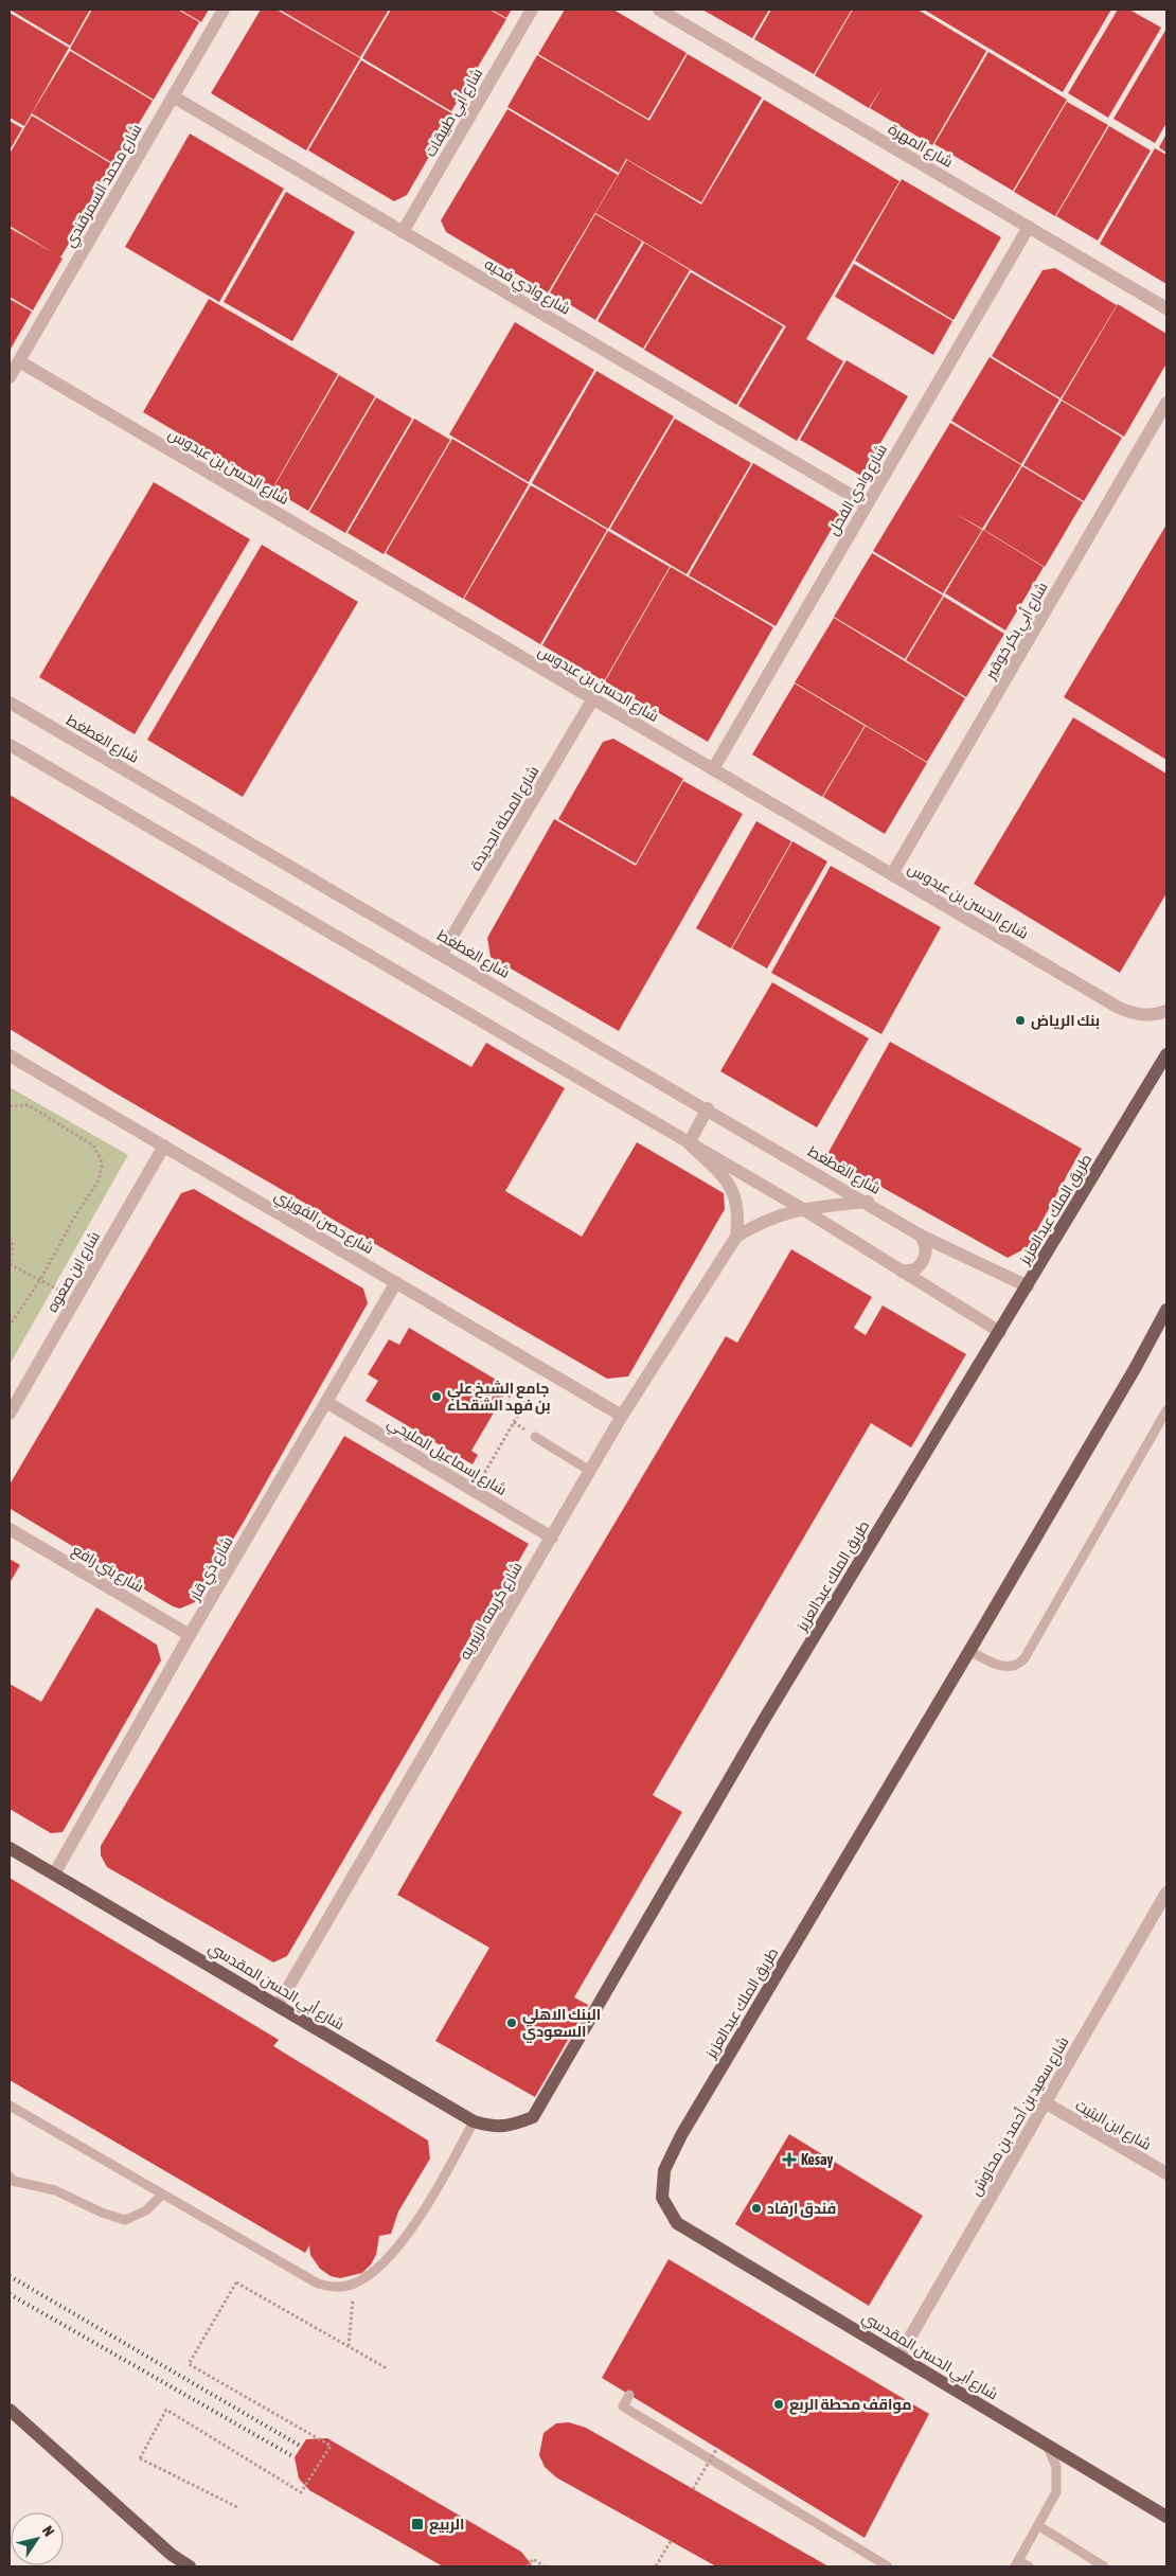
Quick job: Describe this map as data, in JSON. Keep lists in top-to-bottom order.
{
  "streets": {
    "main road": ["طريق الملك عبدالعزيز", "شارع أبي الحسن المقدسي"],
    "street": [
      "شارع أبي طبيقات",
      "شارع المهرة",
      "شارع محمد السمرقندي",
      "شارع وادي فحيه",
      "شارع الحسن بن عبدوس",
      "شارع وادي الفحل",
      "شارع أبي بكر خوقير",
      "شارع الغطغط",
      "شارع المحلة الجديدة",
      "شارع حصن الفويزي",
      "شارع ابن صعوه",
      "شارع إسماعيل المليحي",
      "شارع بني رافع",
      "شارع ذي قار",
      "شارع كريمه الزبيريه",
      "شارع سعيد بن أحمد بن محاوش",
      "شارع ابن البتيت"
    ]
  },
  "crossings": [
    ["شارع أبي طبيقات", "شارع وادي فحيه"],
    ["شارع المهرة", "شارع وادي الفحل"],
    ["شارع محمد السمرقندي", "شارع وادي فحيه"],
    ["شارع محمد السمرقندي", "شارع الحسن بن عبدوس"],
    ["شارع وادي فحيه", "شارع وادي الفحل"],
    ["شارع الحسن بن عبدوس", "شارع وادي الفحل"],
    ["شارع الحسن بن عبدوس", "شارع أبي بكر خوقير"],
    ["شارع الحسن بن عبدوس", "شارع المحلة الجديدة"],
    ["شارع الغطغط", "شارع المحلة الجديدة"],
    ["شارع الغطغط", "طريق الملك عبدالعزيز"],
    ["شارع الغطغط", "شارع كريمه الزبيريه"],
    ["طريق الملك عبدالعزيز", "شارع أبي الحسن المقدسي"],
    ["شارع حصن الفويزي", "شارع ابن صعوه"],
    ["شارع حصن الفويزي", "شارع ذي قار"],
    ["شارع حصن الفويزي", "شارع كريمه الزبيريه"],
    ["شارع إسماعيل المليحي", "شارع ذي قار"],
    ["شارع إسماعيل المليحي", "شارع كريمه الزبيريه"],
    ["شارع بني رافع", "شارع ذي قار"],
    ["شارع ذي قار", "شارع أبي الحسن المقدسي"],
    ["شارع كريمه الزبيريه", "شارع أبي الحسن المقدسي"],
    ["شارع أبي الحسن المقدسي", "شارع سعيد بن أحمد بن محاوش"],
    ["شارع سعيد بن أحمد بن محاوش", "شارع ابن البتيت"]
  ],
  "places": {
    "other": [
      "بنك الرياض",
      "جامع الشيخ علي بن فهد الشقحاء",
      "البنك الاهلي السعودي",
      "فندق ارفاد",
      "مواقف محطة الربع"
    ],
    "health": ["Kesay"],
    "transit": ["الربيع"]
  },
  "north": "top right"
}
